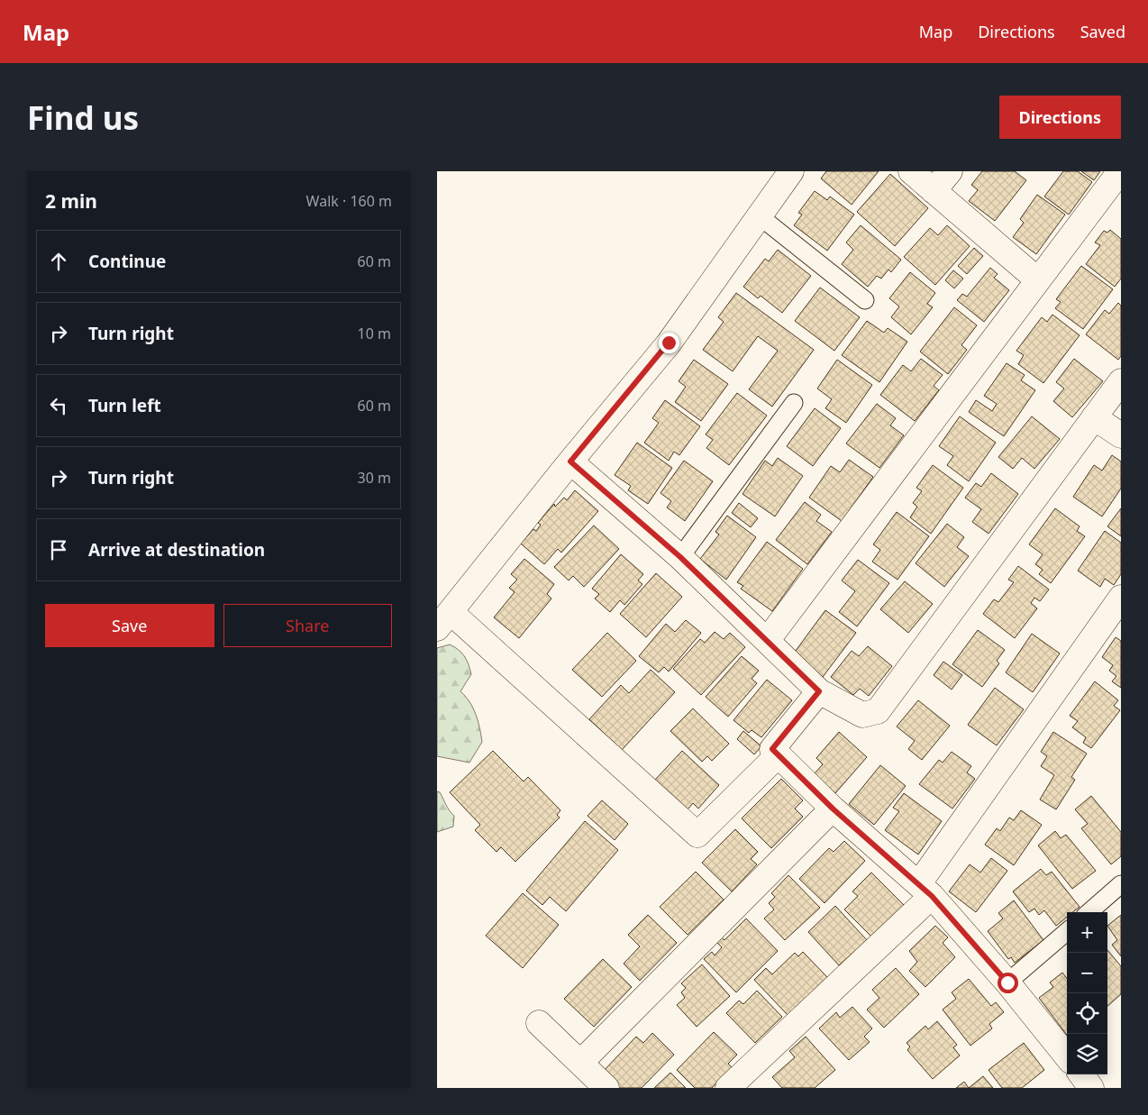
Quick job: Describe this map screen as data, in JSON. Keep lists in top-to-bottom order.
{
  "page": {
    "header": "Map",
    "nav": ["Map", "Directions", "Saved"],
    "buttons": [
      "Directions",
      ["Save", "Share"]
    ],
    "title": "Find us",
    "heading": ["2 min", "Walk · 160 m"],
    "list": [
      ["Continue", "60 m"],
      ["Turn right", "10 m"],
      ["Turn left", "60 m"],
      ["Turn right", "30 m"],
      "Arrive at destination"
    ],
    "map_buttons": ["+", "−"]
  }
}
